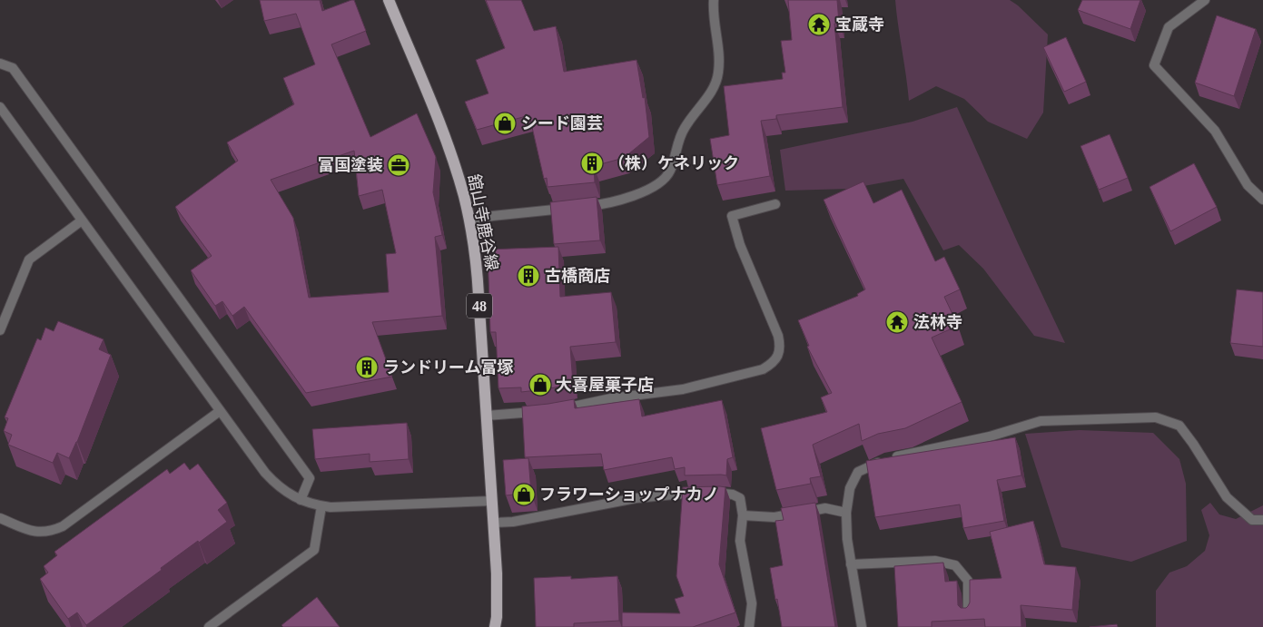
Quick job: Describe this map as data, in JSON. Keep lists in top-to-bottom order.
{
  "streets": {
    "main road": ["舘山寺鹿谷線", "48"]
  },
  "places": {
    "temple": ["宝蔵寺", "法林寺"],
    "shop": ["シード園芸", "大喜屋菓子店", "フラワーショップナカノ"],
    "building": ["（株）ケネリック", "古橋商店", "ランドリーム富塚"],
    "office": ["富国塗装"]
  }
}
